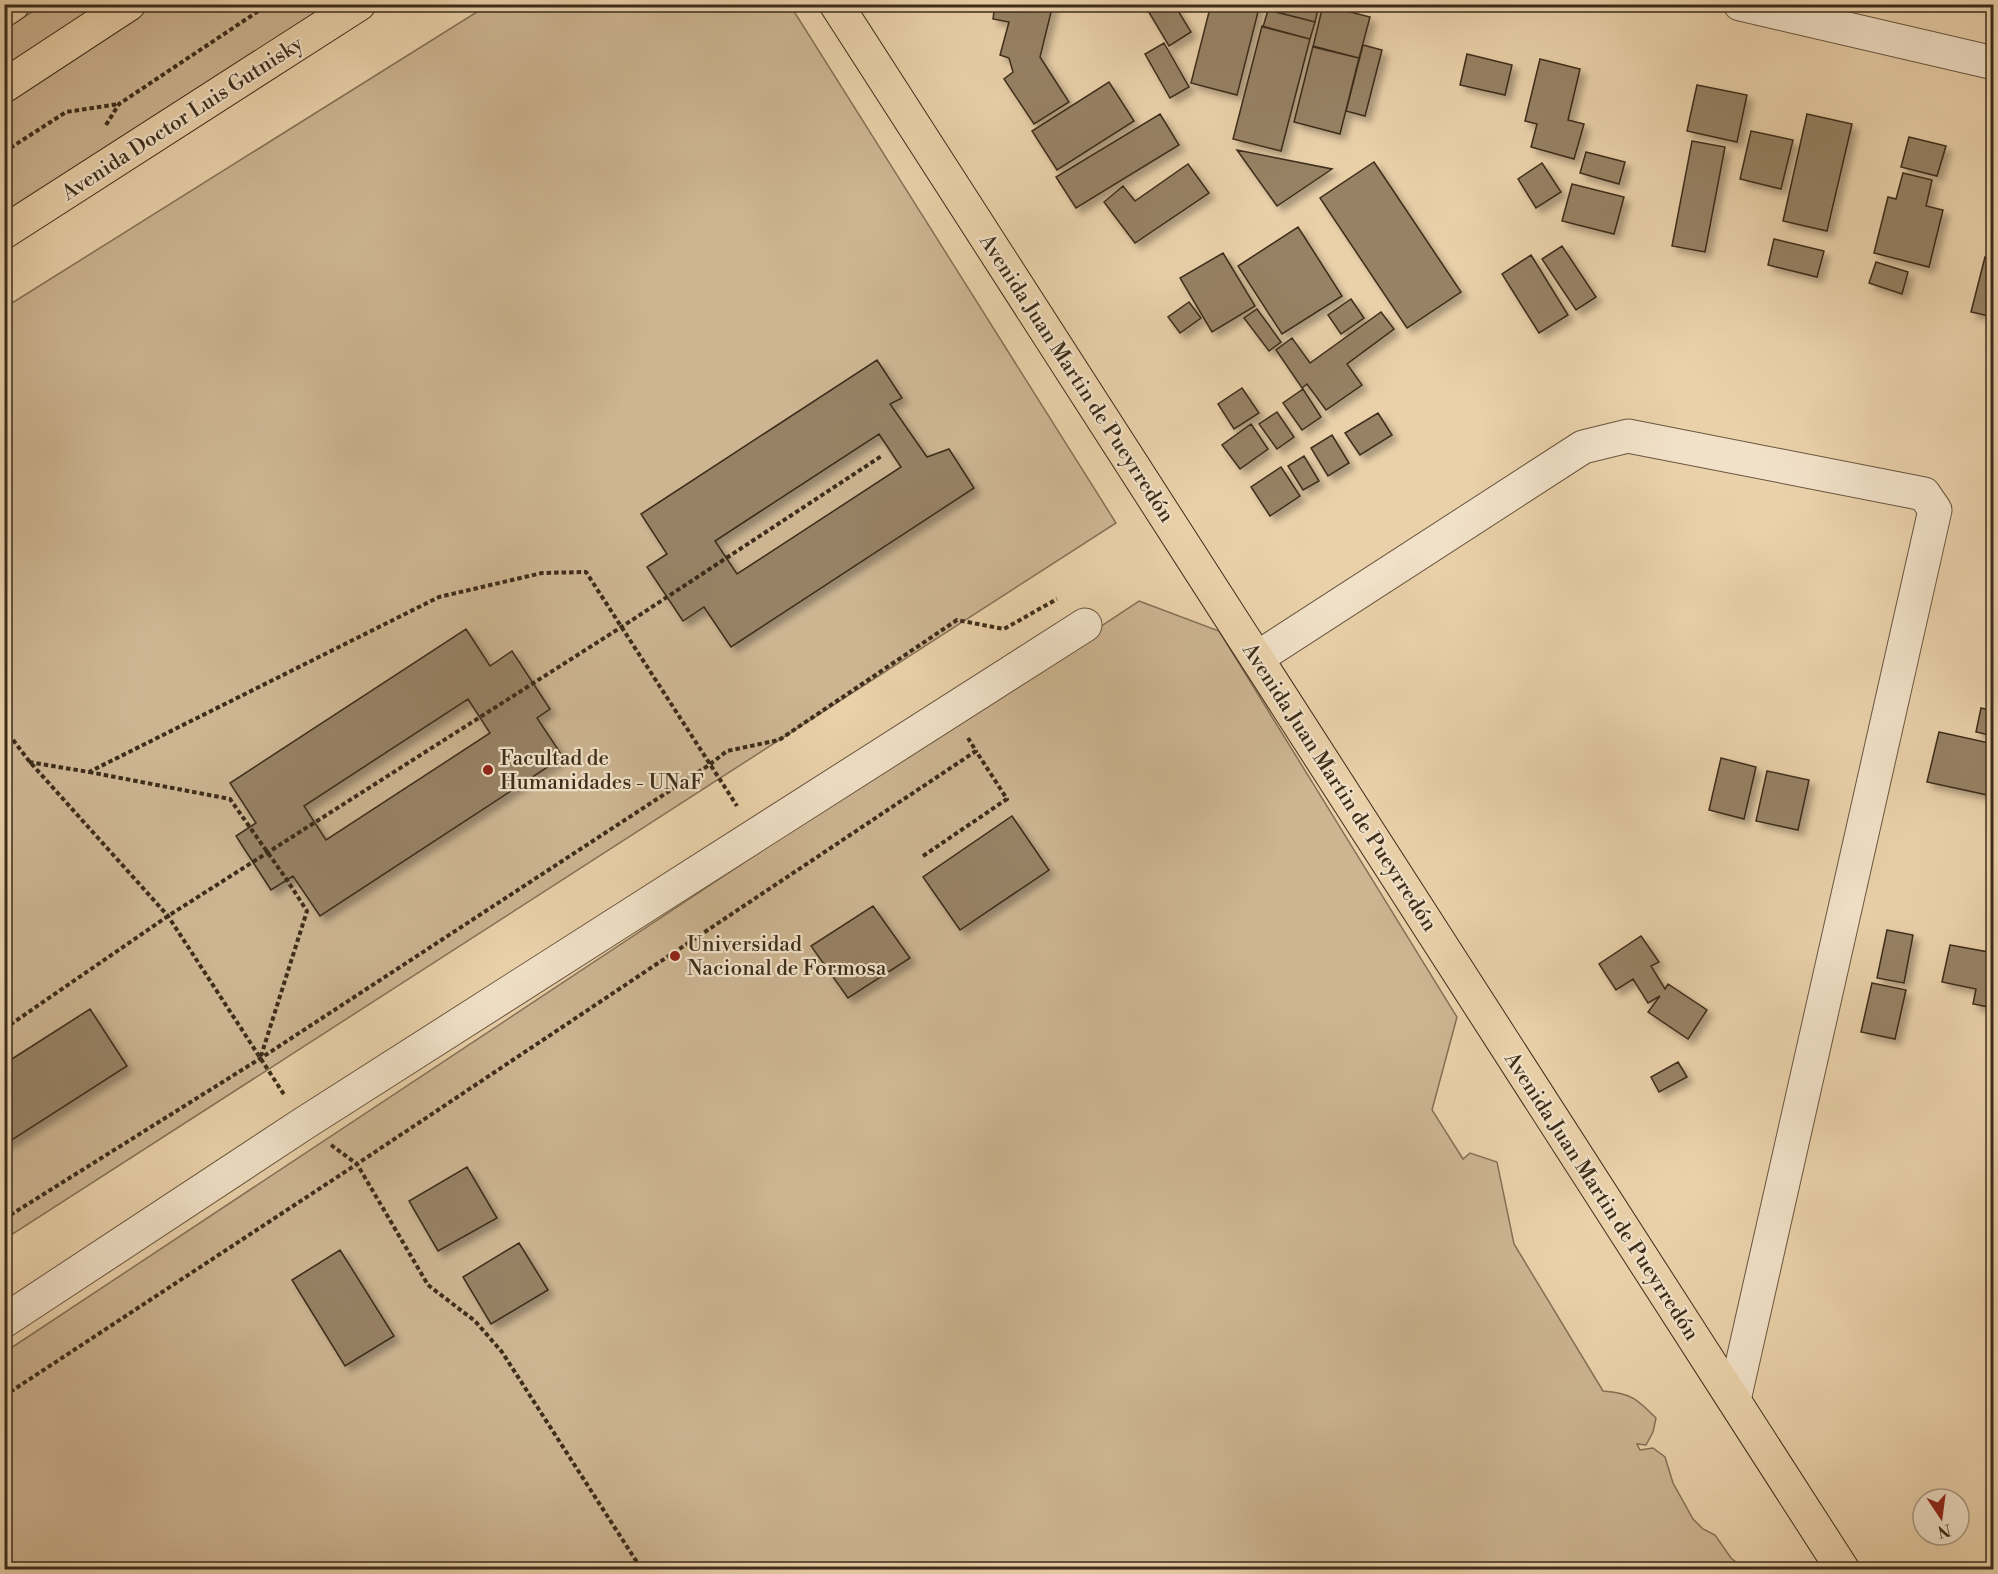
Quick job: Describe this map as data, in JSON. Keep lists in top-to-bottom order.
{
  "streets": {
    "main road": ["Avenida Doctor Luis Gutnisky", "Avenida Juan Martin de Pueyrredón"]
  },
  "places": ["Facultad de Humanidades - UNaF", "Universidad Nacional de Formosa"],
  "north": "bottom"
}
